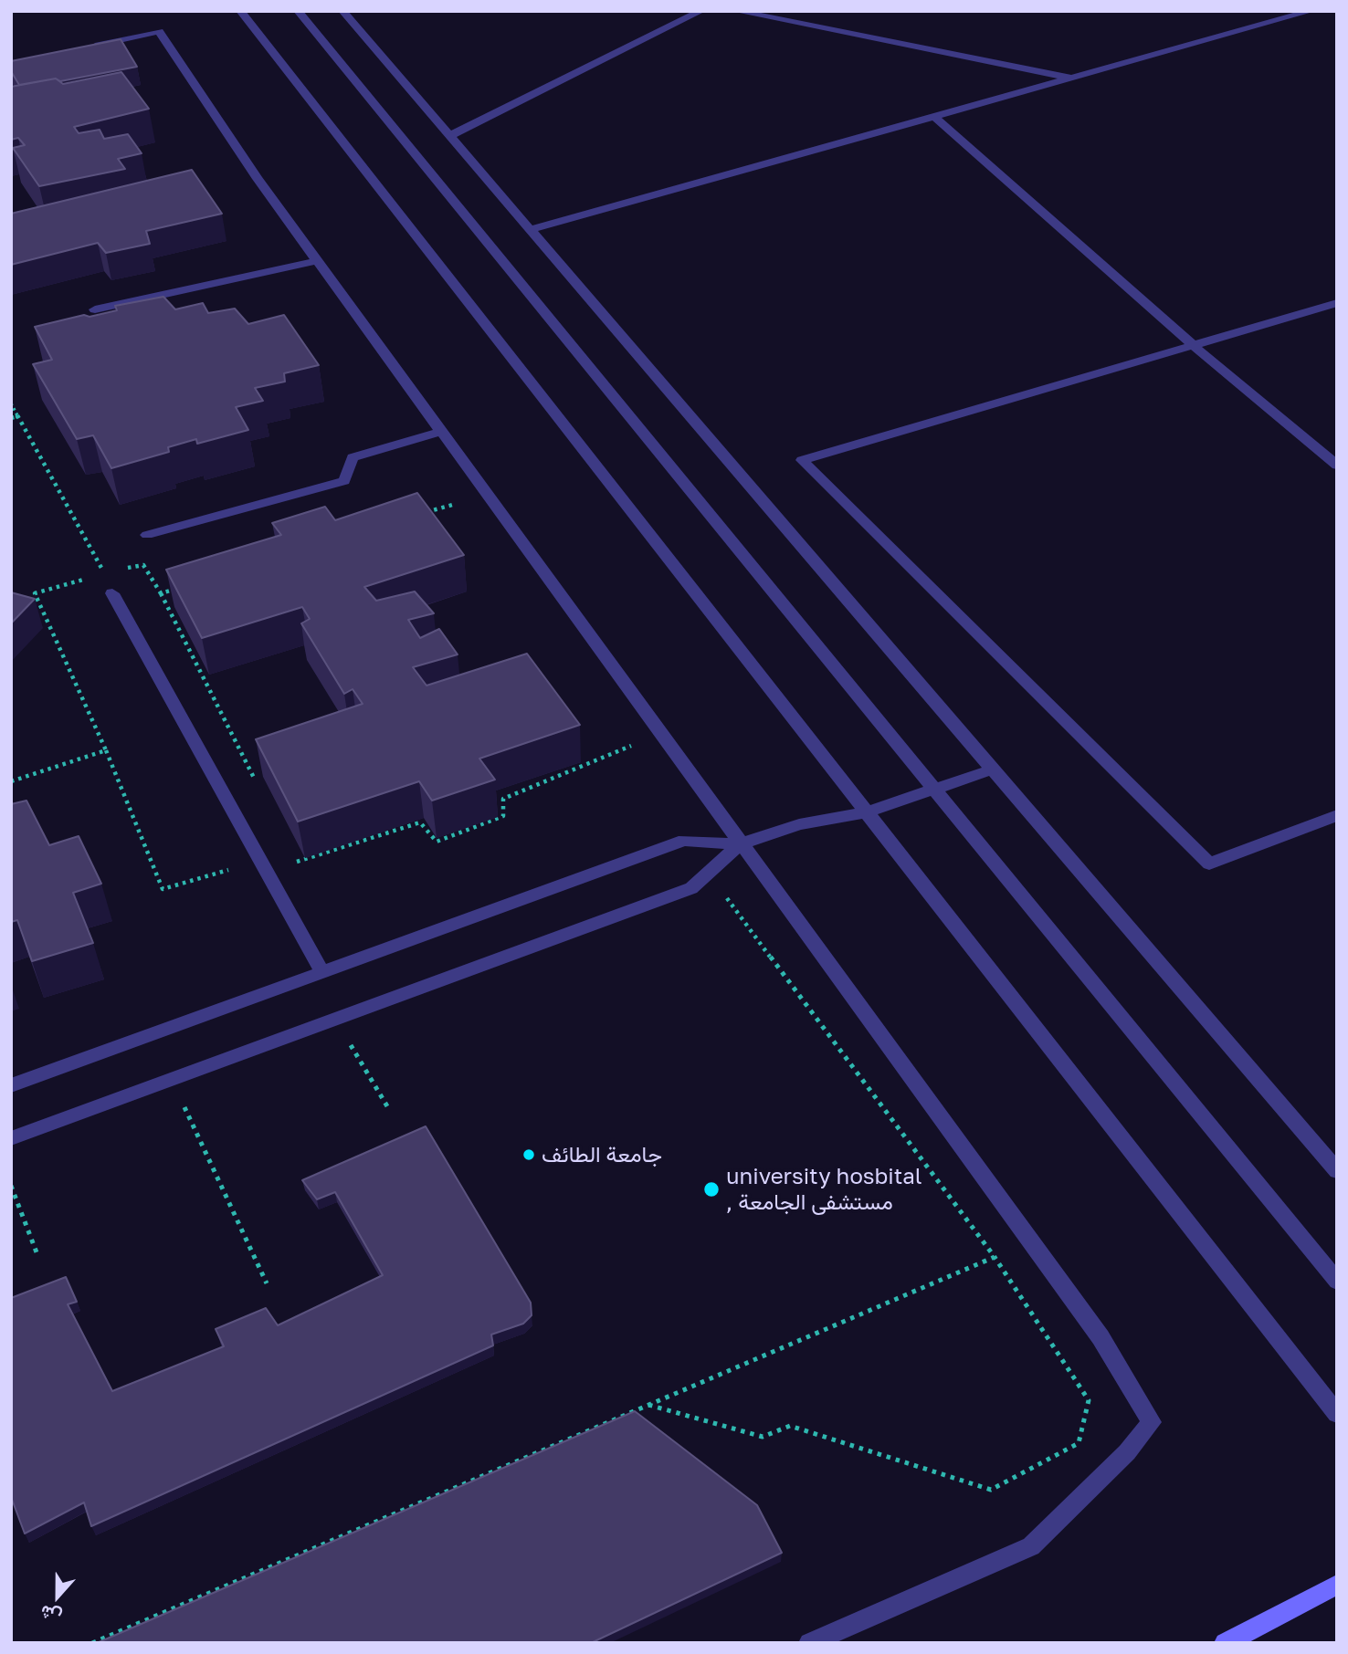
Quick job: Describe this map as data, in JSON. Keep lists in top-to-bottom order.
{
  "places": ["جامعة الطائف", "university hosbital , مستشفى الجامعة"],
  "north": "bottom"
}
